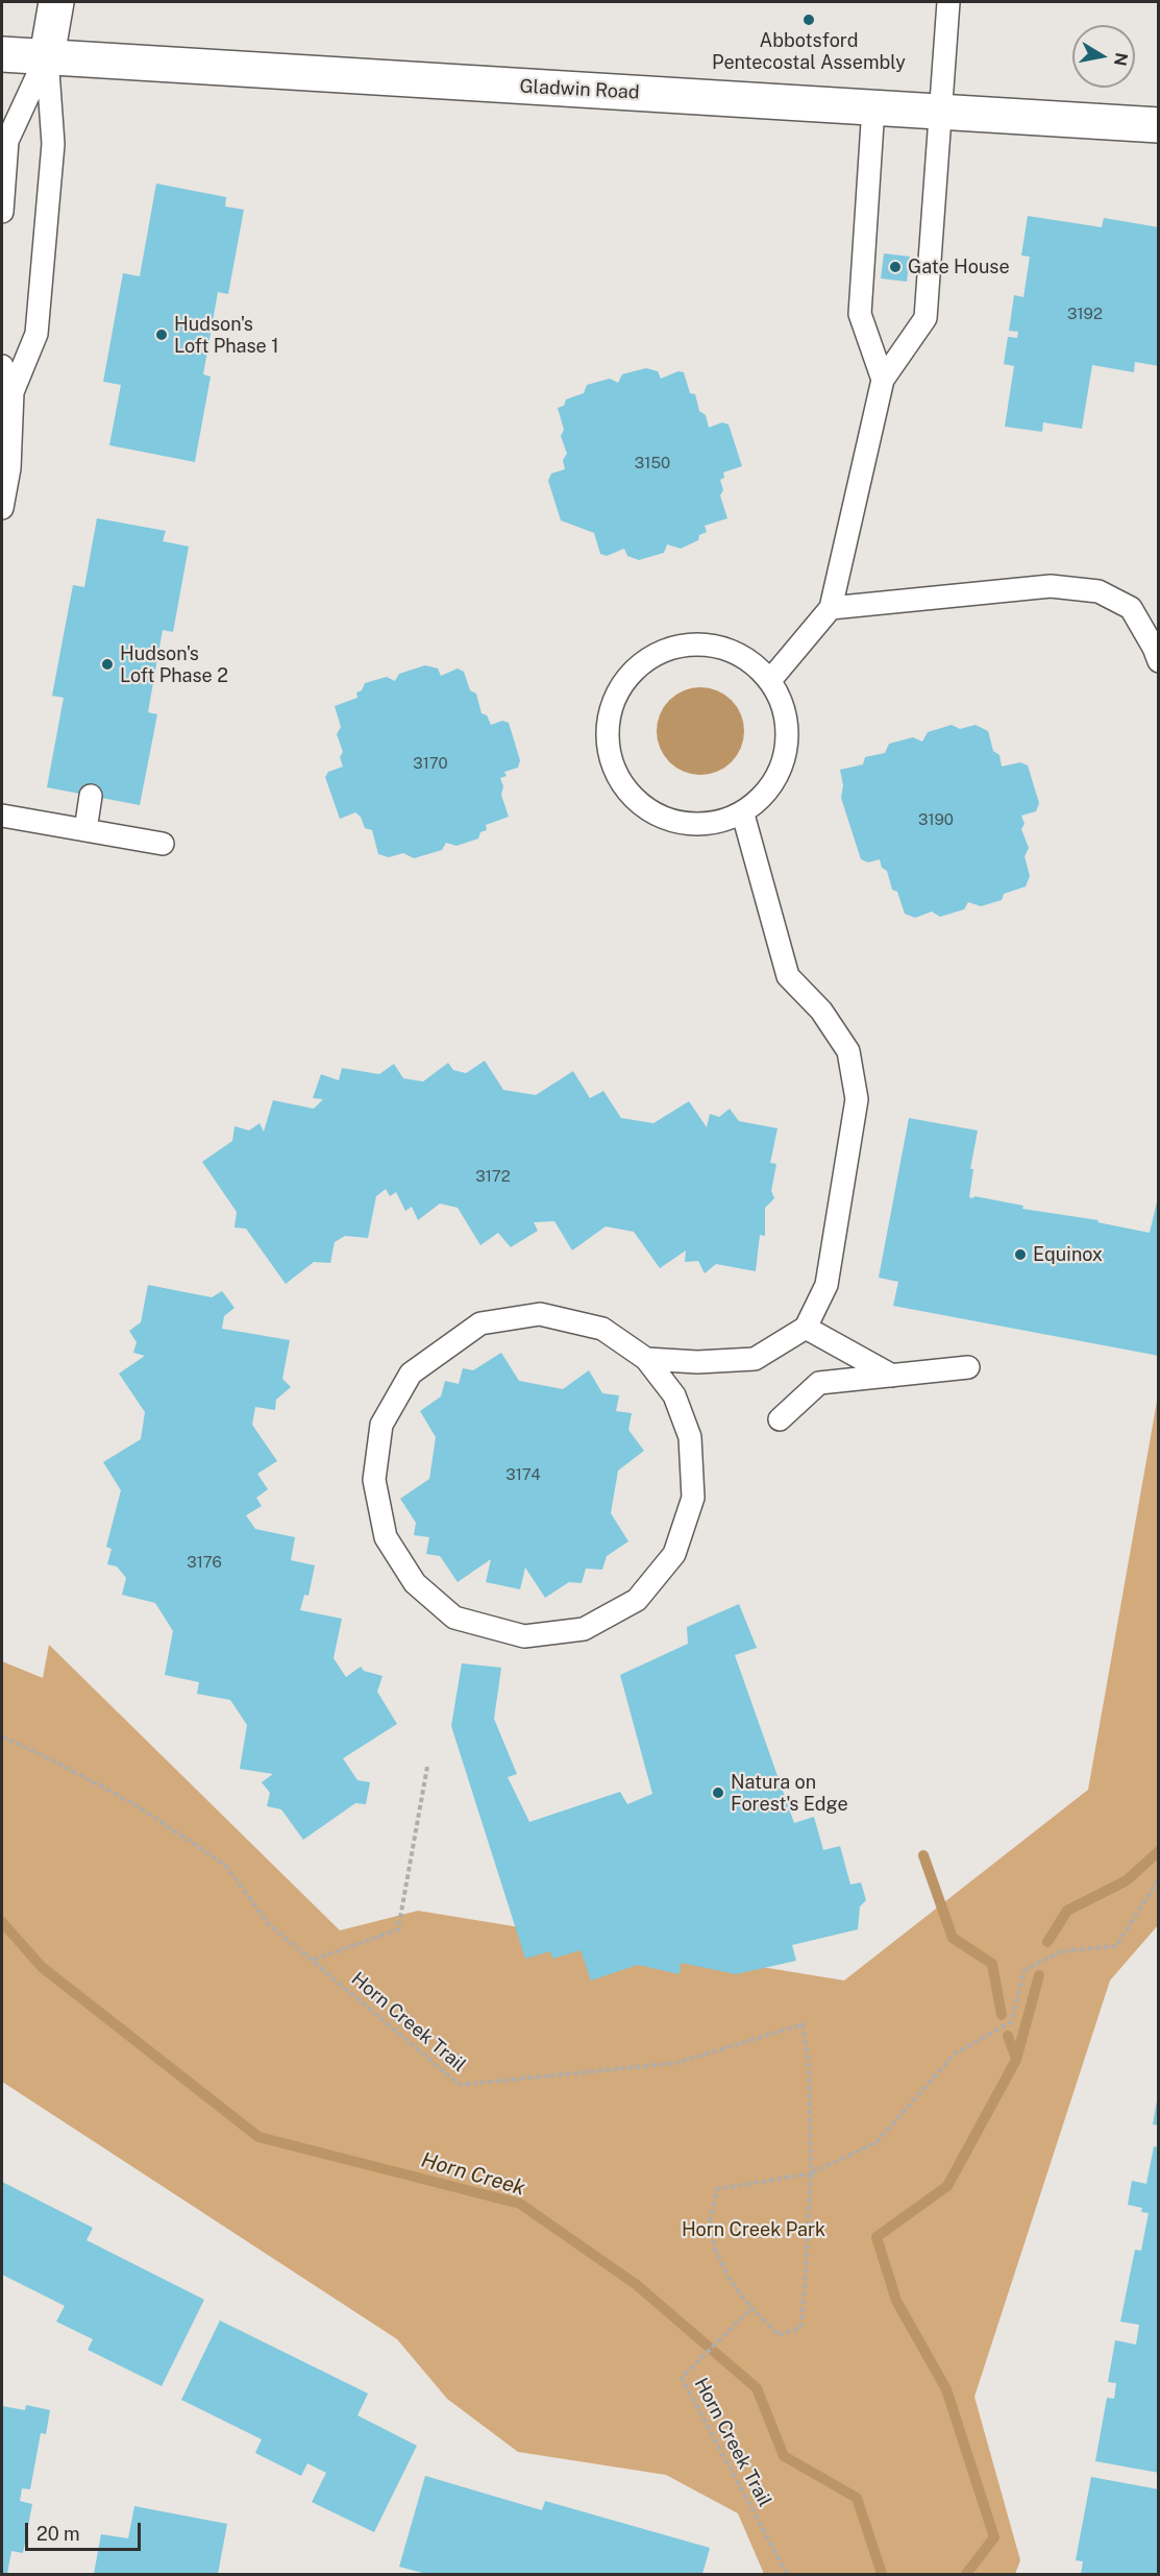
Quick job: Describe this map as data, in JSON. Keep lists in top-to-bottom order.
{
  "streets": {
    "main road": ["Gladwin Road"],
    "path": ["Horn Creek Trail"]
  },
  "water": ["Horn Creek"],
  "parks": ["Horn Creek Park"],
  "places": [
    "Abbotsford Pentecostal Assembly",
    "Gate House",
    "Hudson's Loft Phase 1",
    "Hudson's Loft Phase 2",
    "Equinox",
    "Natura on Forest's Edge"
  ],
  "house_numbers": [
    "3192",
    "3150",
    "3170",
    "3190",
    "3172",
    "3174",
    "3176"
  ],
  "scale_bar": "20 m",
  "north": "right"
}
